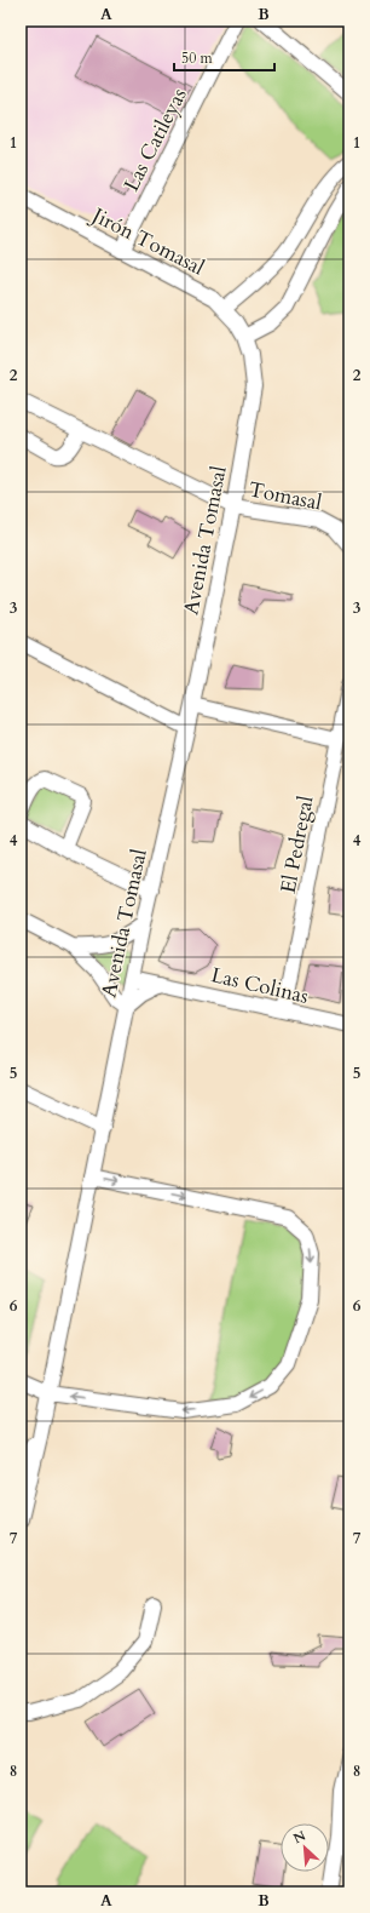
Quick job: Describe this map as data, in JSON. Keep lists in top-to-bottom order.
{
  "streets": {
    "street": [
      "Las Catileyas",
      "Jirón Tomasal",
      "Tomasal",
      "Avenida Tomasal",
      "El Pedregal",
      "Las Colinas"
    ]
  },
  "crossings": [
    ["Las Catileyas", "Jirón Tomasal"],
    ["Jirón Tomasal", "Avenida Tomasal"],
    ["Tomasal", "Avenida Tomasal"],
    ["Avenida Tomasal", "Las Colinas"],
    ["El Pedregal", "Las Colinas"]
  ],
  "scale_bar": "50 m",
  "north": "top left",
  "grid": {
    "columns": ["A", "B"],
    "rows": [
      "1",
      "2",
      "3",
      "4",
      "5",
      "6",
      "7",
      "8"
    ]
  }
}
